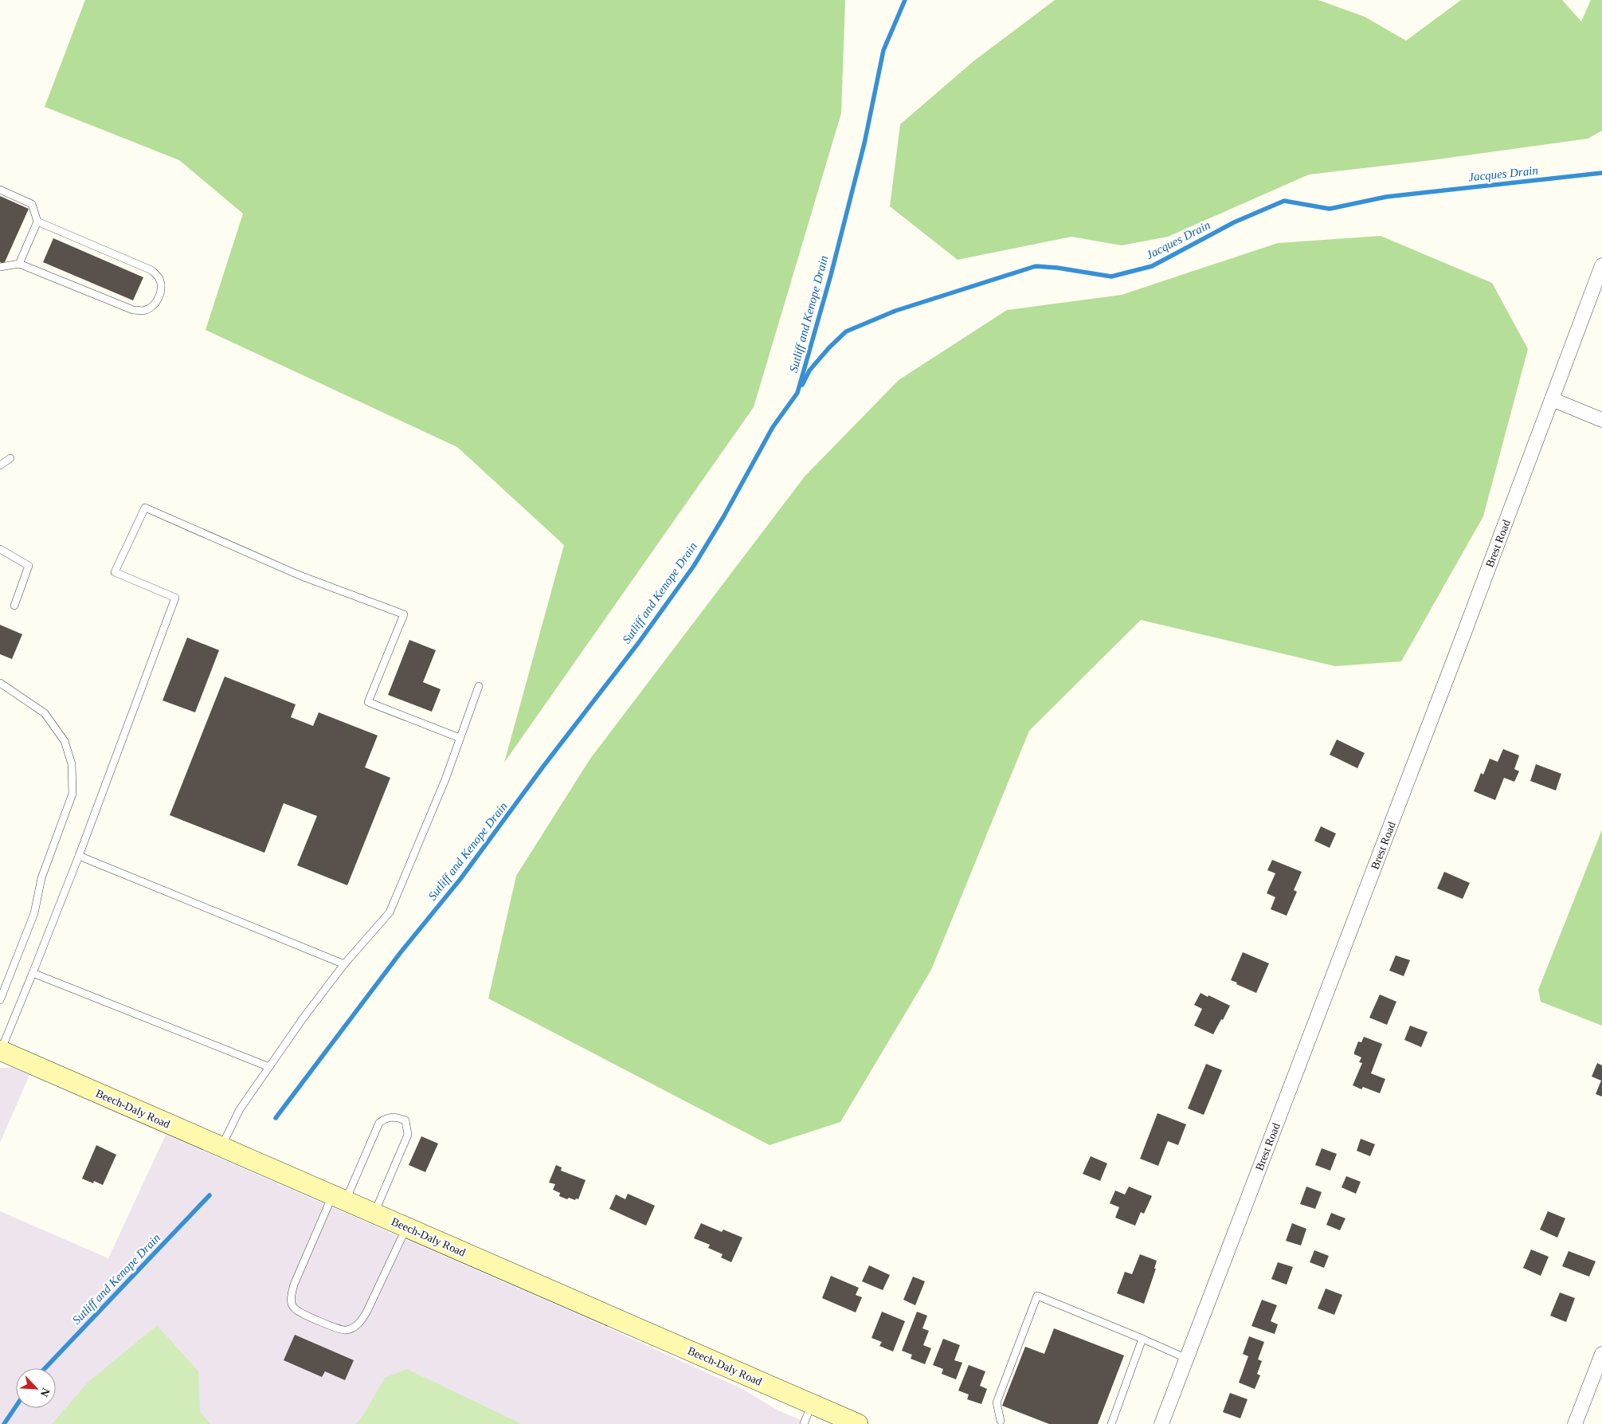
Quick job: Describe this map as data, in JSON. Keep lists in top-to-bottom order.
{
  "streets": {
    "street": ["Brest Road", "Beech-Daly Road"]
  },
  "water": ["Jacques Drain", "Sutliff and Kenope Drain"],
  "north": "bottom right"
}
